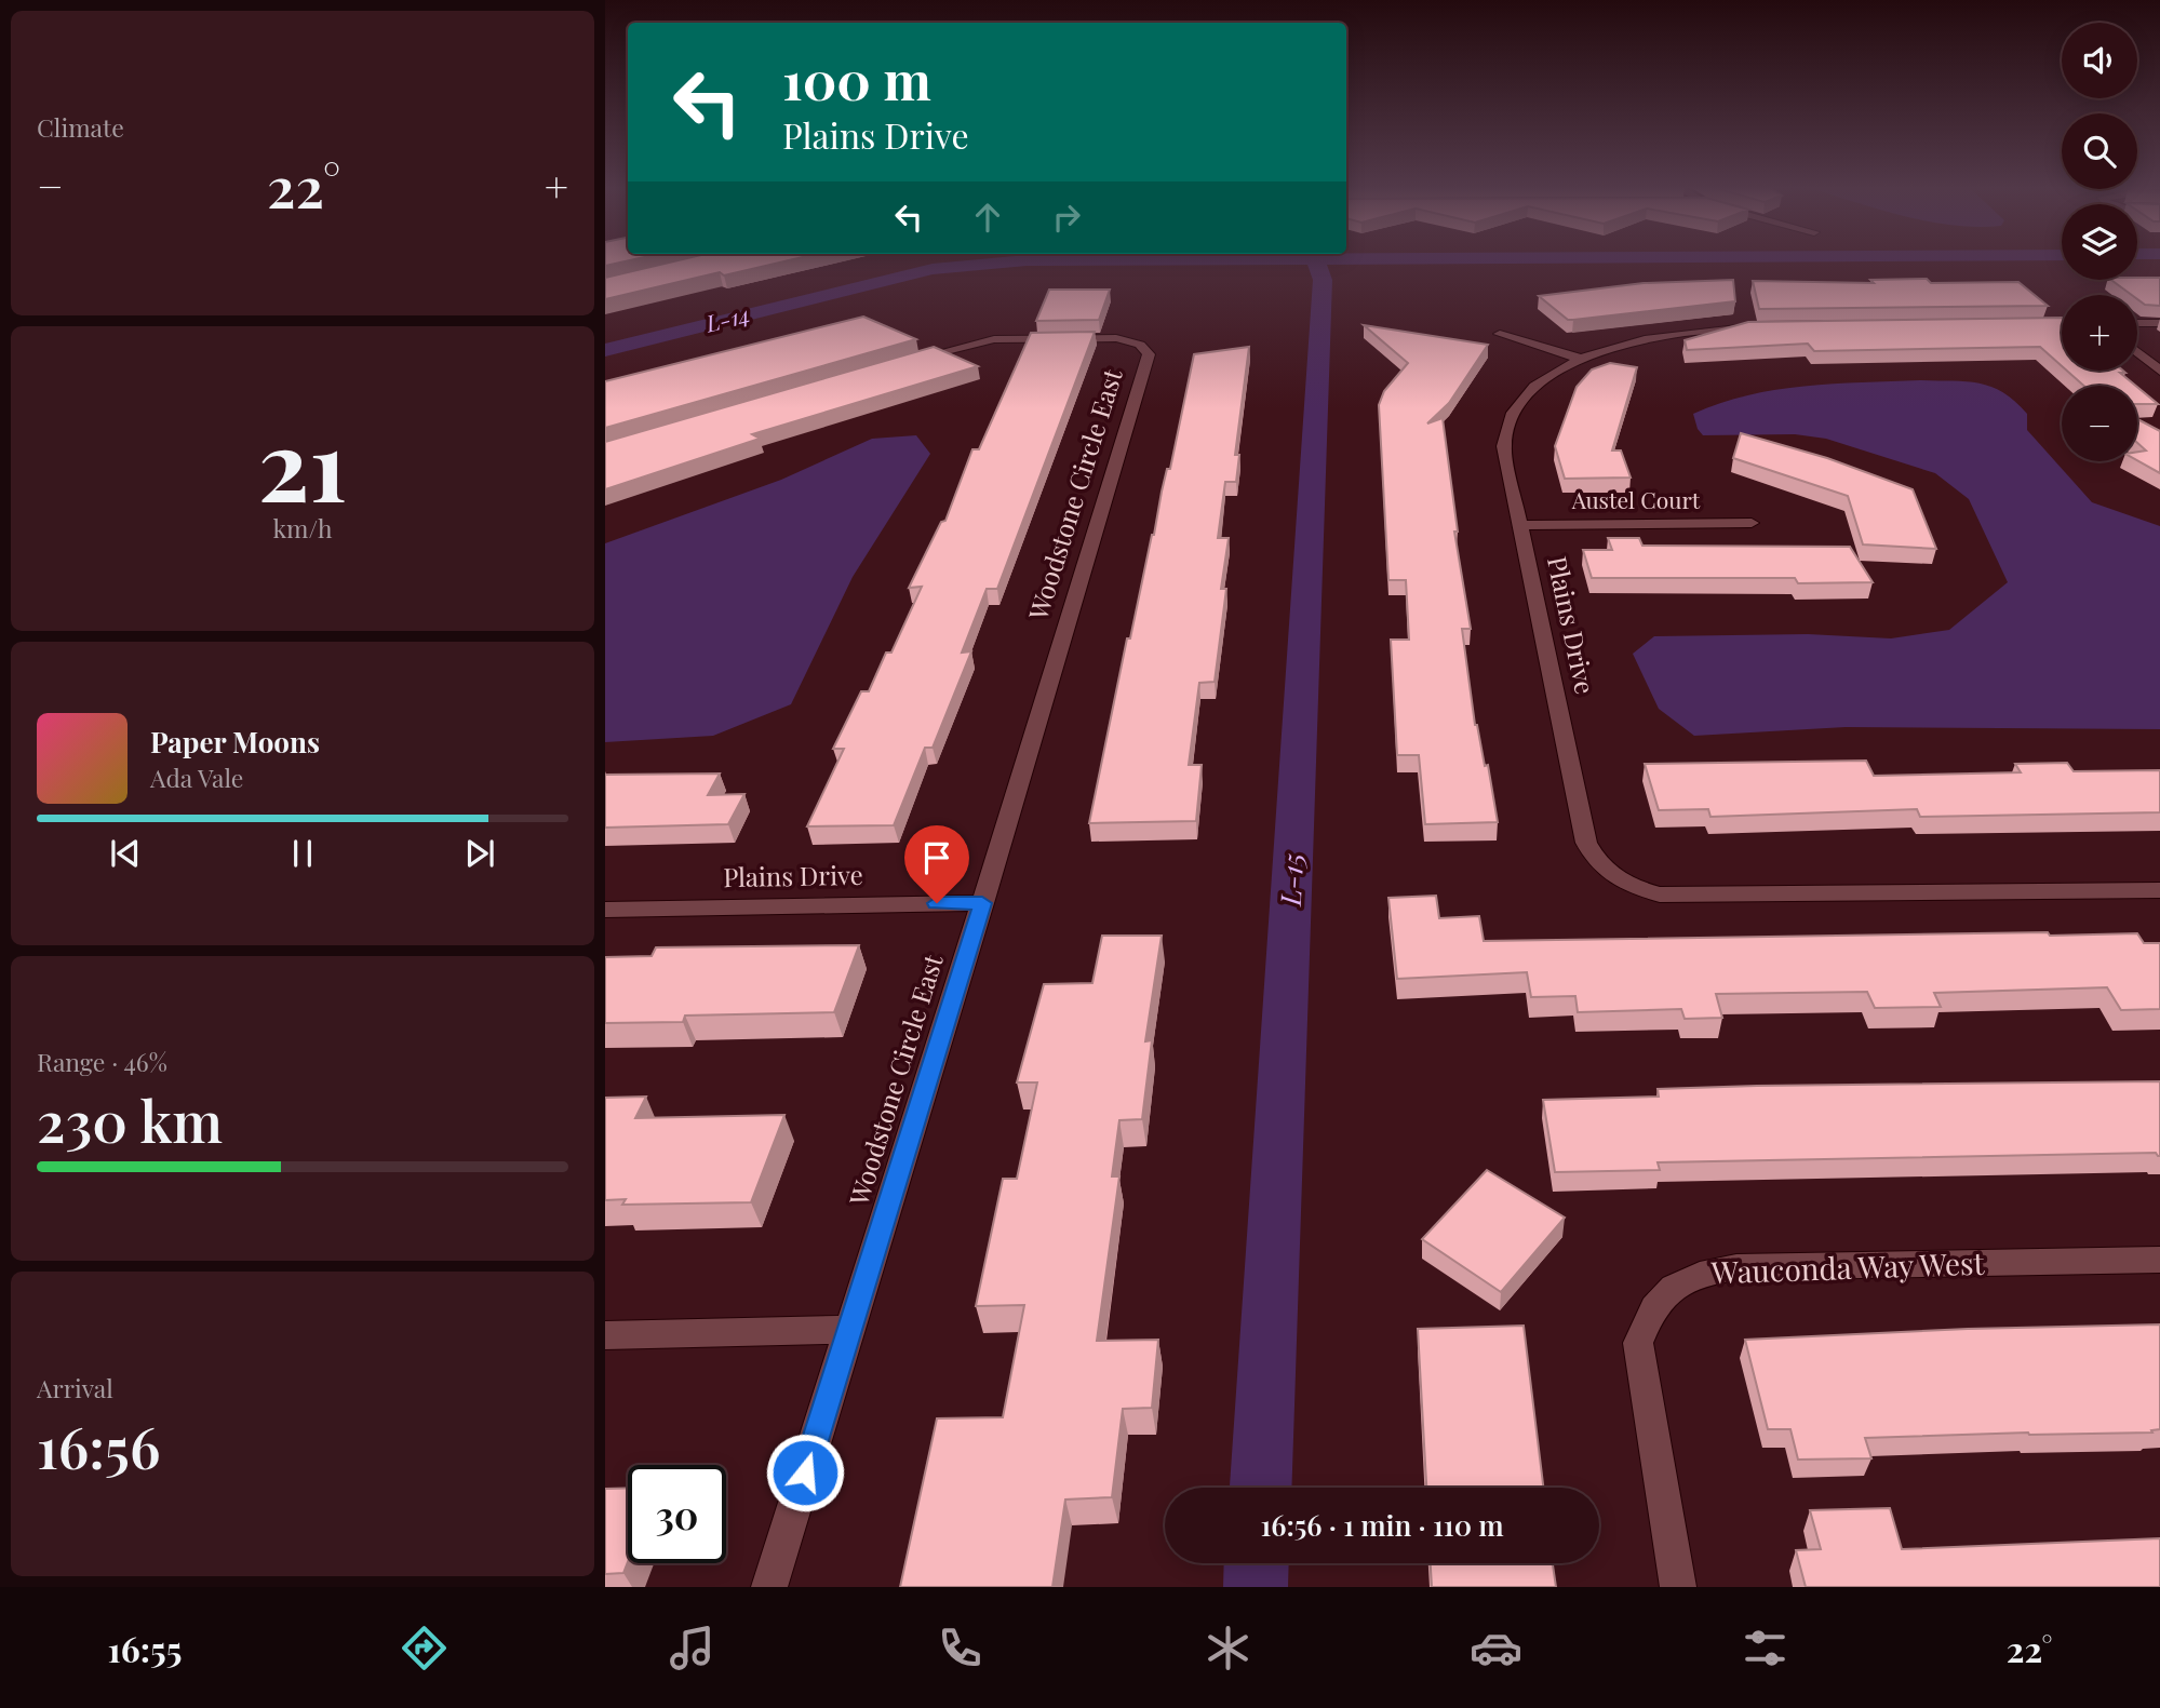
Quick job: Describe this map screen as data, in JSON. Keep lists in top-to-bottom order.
{
  "streets": {
    "street": [
      "Woodstone Circle East",
      "Austel Court",
      "Plains Drive",
      "Wauconda Way West"
    ]
  },
  "crossings": [
    ["Woodstone Circle East", "Plains Drive"],
    ["Austel Court", "Plains Drive"]
  ],
  "water": ["L-14", "L-15"],
  "page": {
    "tile": [
      "Climate",
      ["21", "km/h"],
      ["Range · 46%", "230 km"],
      ["Arrival", "16:56"]
    ],
    "map_buttons": ["+", "−"],
    "turn": ["100 m", "Plains Drive"],
    "heat": ["−", "22°", "+"],
    "song": ["Paper Moons", "Ada Vale"],
    "limit": "30",
    "trip": "16:56 · 1 min · 110 m",
    "tabs": ["16:55", "22°"]
  }
}
